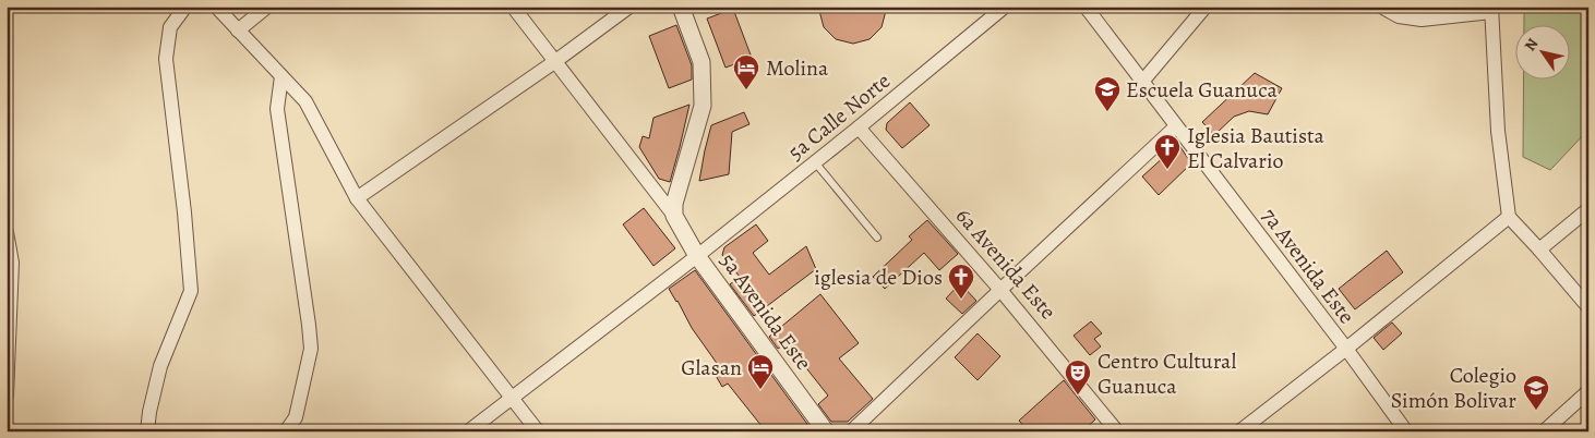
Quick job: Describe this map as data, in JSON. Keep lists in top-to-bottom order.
{
  "streets": {
    "street": [
      "5a Calle Norte",
      "6a Avenida Este",
      "7a Avenida Este",
      "5a Avenida Este"
    ]
  },
  "crossings": [
    ["5a Calle Norte", "6a Avenida Este"],
    ["5a Calle Norte", "5a Avenida Este"]
  ],
  "places": {
    "hotel": ["Molina", "Glasan"],
    "school or university": ["Escuela Guanuca", "Colegio Simón Bolivar"],
    "church": ["Iglesia Bautista El Calvario", "iglesia de Dios"],
    "theatre": ["Centro Cultural Guanuca"]
  },
  "north": "top left"
}
